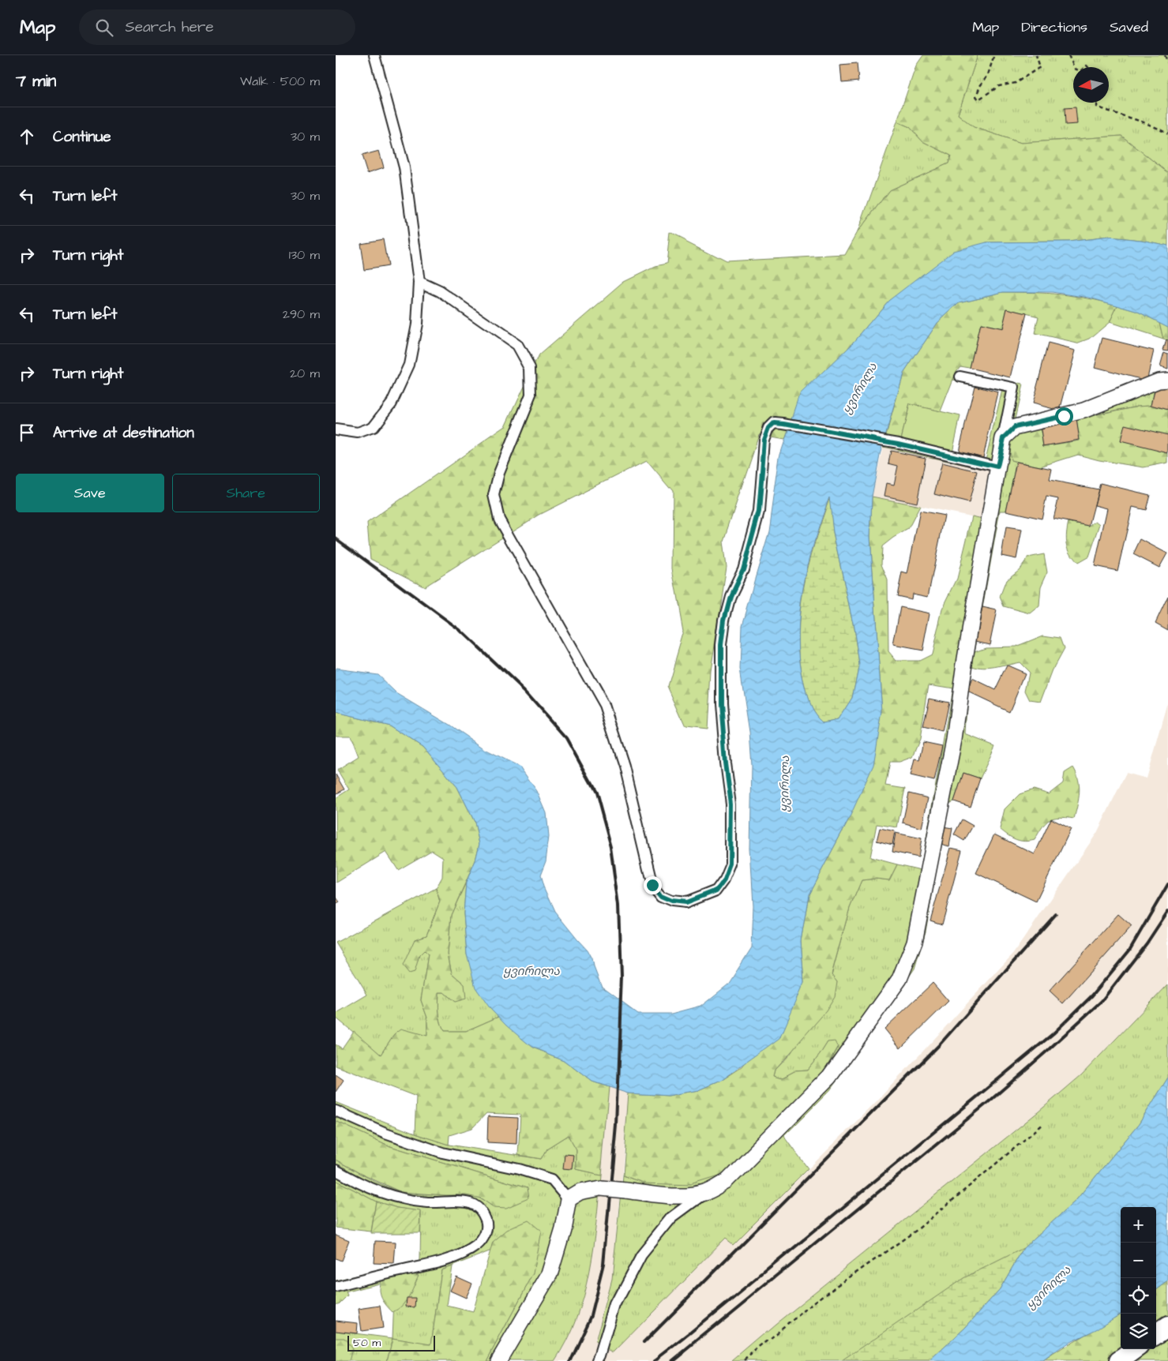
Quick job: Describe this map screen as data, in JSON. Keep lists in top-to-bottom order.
{
  "water": ["ყვირილა"],
  "scale_bar": "50 m",
  "north": "left",
  "page": {
    "header": "Map",
    "search": "Search here",
    "nav": ["Map", "Directions", "Saved"],
    "heading": ["7 min", "Walk · 500 m"],
    "list": [
      ["Continue", "30 m"],
      ["Turn left", "30 m"],
      ["Turn right", "130 m"],
      ["Turn left", "290 m"],
      ["Turn right", "20 m"],
      "Arrive at destination"
    ],
    "buttons": ["Save", "Share"],
    "map_buttons": ["+", "−"],
    "scale": "50 m"
  }
}
